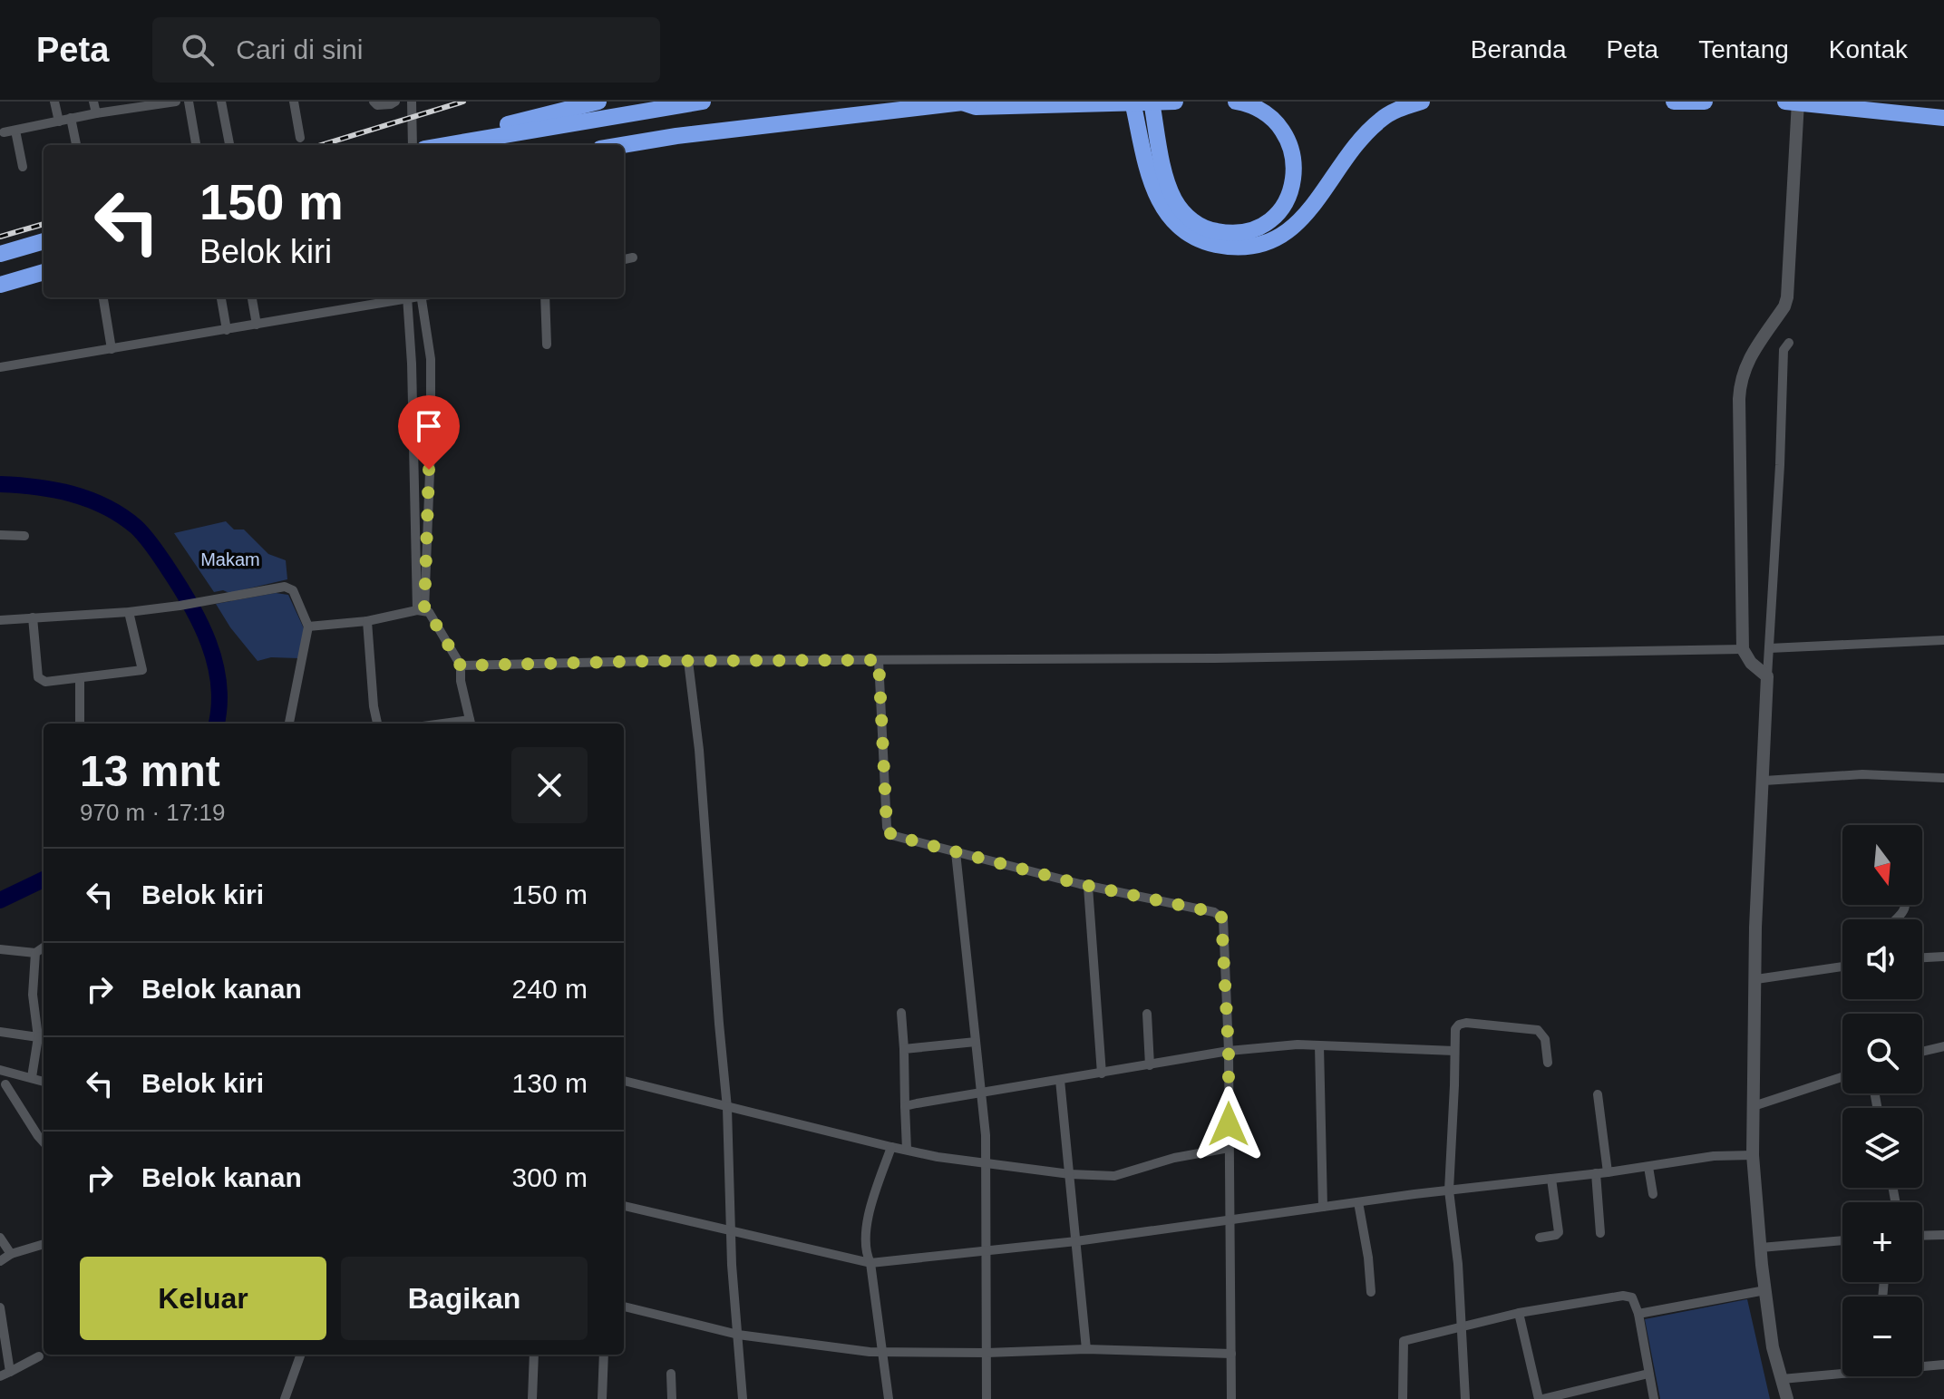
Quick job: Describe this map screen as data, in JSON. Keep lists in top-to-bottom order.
{
  "parks": ["Makam"],
  "north": "bottom",
  "page": {
    "header": "Peta",
    "search": "Cari di sini",
    "nav": [
      "Beranda",
      "Peta",
      "Tentang",
      "Kontak"
    ],
    "turn": ["150 m", "Belok kiri"],
    "heading": ["13 mnt", "970 m · 17:19"],
    "map_buttons": ["+", "−"],
    "list": [
      {
        "name": "Belok kiri",
        "value": "150 m"
      },
      {
        "name": "Belok kanan",
        "value": "240 m"
      },
      {
        "name": "Belok kiri",
        "value": "130 m"
      },
      {
        "name": "Belok kanan",
        "value": "300 m"
      }
    ],
    "buttons": ["Keluar", "Bagikan"]
  }
}
